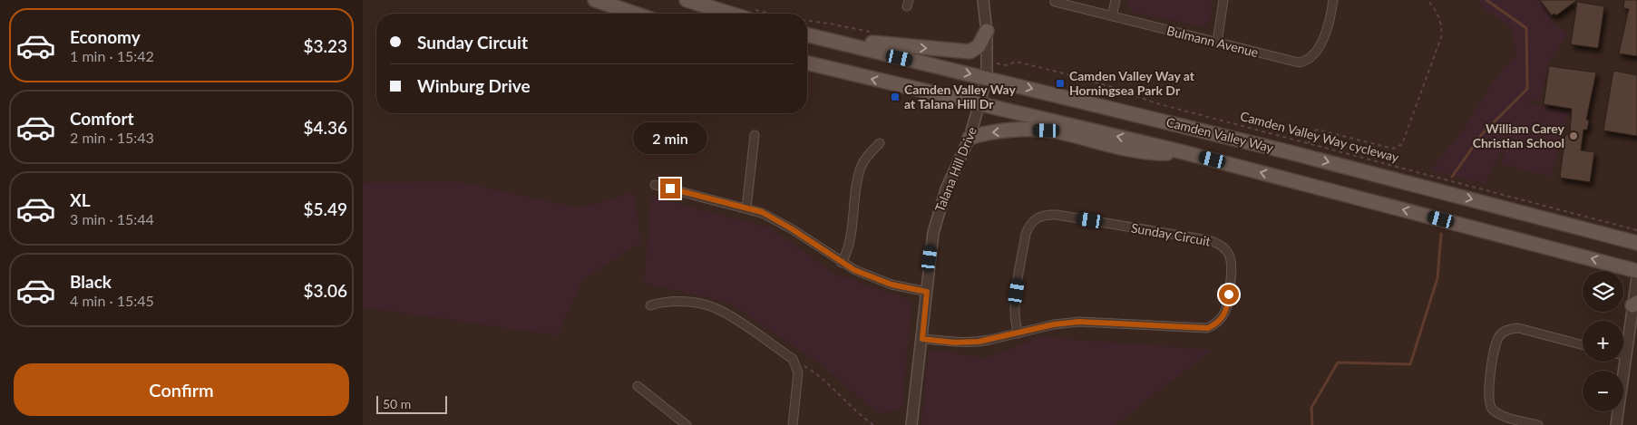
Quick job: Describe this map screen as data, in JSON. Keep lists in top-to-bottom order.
{
  "streets": {
    "main road": ["Camden Valley Way"],
    "street": ["Bulmann Avenue", "Talana Hill Drive", "Sunday Circuit"],
    "path": ["Camden Valley Way cycleway"]
  },
  "crossings": [
    ["Camden Valley Way", "Talana Hill Drive"],
    ["Talana Hill Drive", "Sunday Circuit"]
  ],
  "places": {
    "transit": ["Camden Valley Way at Horningsea Park Dr", "Camden Valley Way at Talana Hill Dr"],
    "other": ["William Carey Christian School"]
  },
  "scale_bar": "50 m",
  "page": {
    "list": [
      {
        "name": "Economy",
        "note": "1 min · 15:42",
        "value": "$3.23"
      },
      {
        "name": "Comfort",
        "note": "2 min · 15:43",
        "value": "$4.36"
      },
      {
        "name": "XL",
        "note": "3 min · 15:44",
        "value": "$5.49"
      },
      {
        "name": "Black",
        "note": "4 min · 15:45",
        "value": "$3.06"
      }
    ],
    "banner": ["Sunday Circuit", "Winburg Drive"],
    "bubble": "2 min",
    "map_buttons": ["+", "−"],
    "buttons": "Confirm",
    "scale": "50 m"
  }
}
